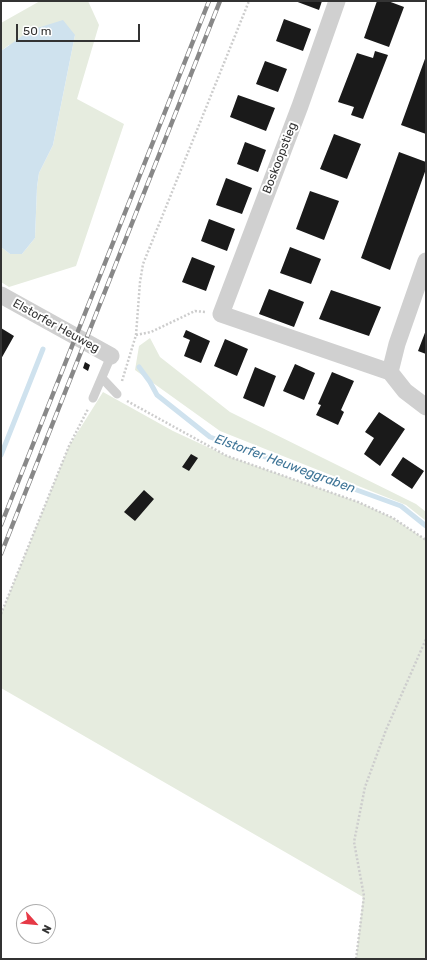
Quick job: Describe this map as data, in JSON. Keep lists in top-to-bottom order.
{
  "streets": {
    "street": ["Boskoopstieg", "Elstorfer Heuweg"]
  },
  "water": ["Elstorfer Heuweggraben"],
  "scale_bar": "50 m",
  "north": "bottom right"
}
